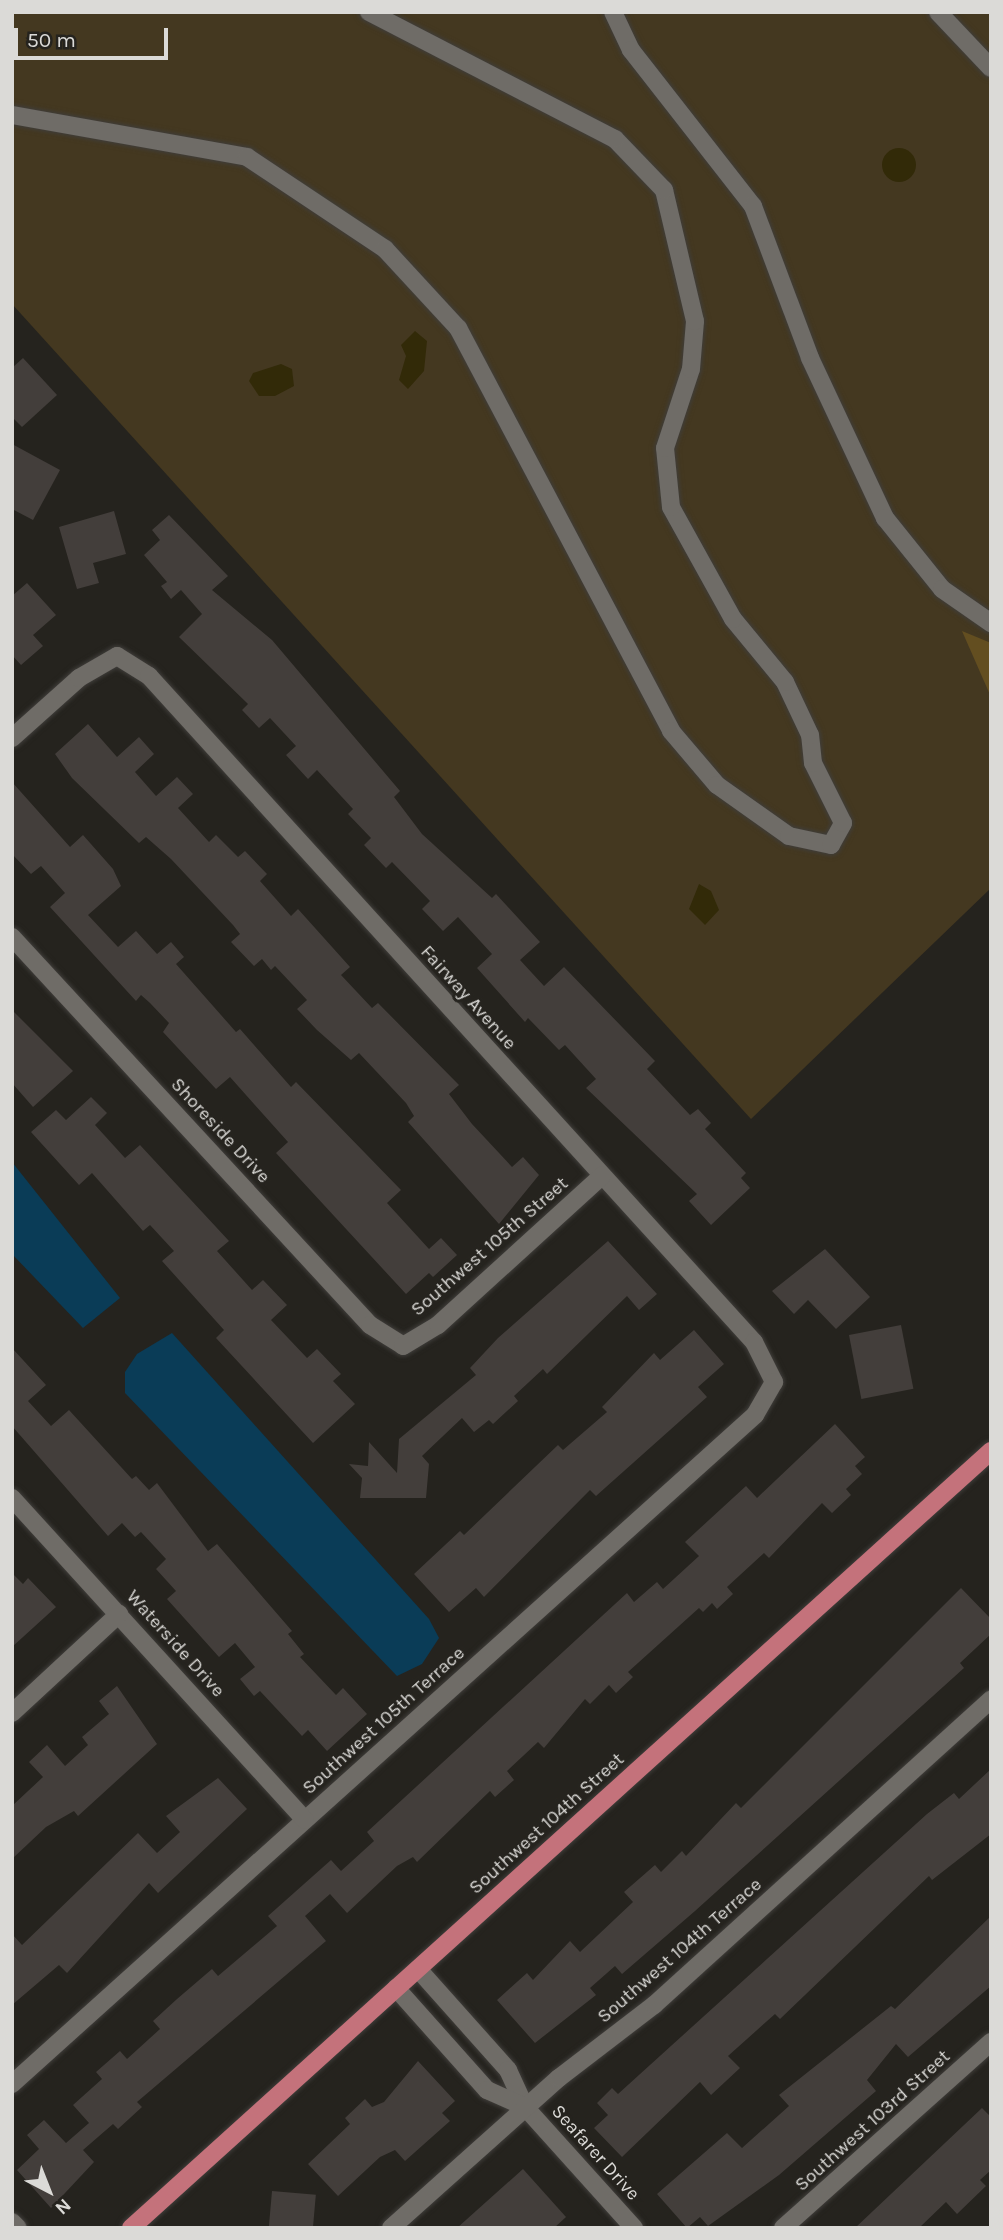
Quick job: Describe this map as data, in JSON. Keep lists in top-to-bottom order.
{
  "streets": {
    "main road": ["Southwest 104th Street"],
    "street": [
      "Fairway Avenue",
      "Shoreside Drive",
      "Southwest 105th Street",
      "Waterside Drive",
      "Southwest 105th Terrace",
      "Southwest 104th Terrace",
      "Southwest 103rd Street",
      "Seafarer Drive"
    ]
  },
  "crossings": [
    ["Fairway Avenue", "Southwest 105th Street"],
    ["Fairway Avenue", "Southwest 105th Terrace"],
    ["Shoreside Drive", "Southwest 105th Street"],
    ["Waterside Drive", "Southwest 105th Terrace"],
    ["Southwest 104th Street", "Seafarer Drive"],
    ["Southwest 104th Terrace", "Seafarer Drive"]
  ],
  "scale_bar": "50 m",
  "north": "bottom right"
}
